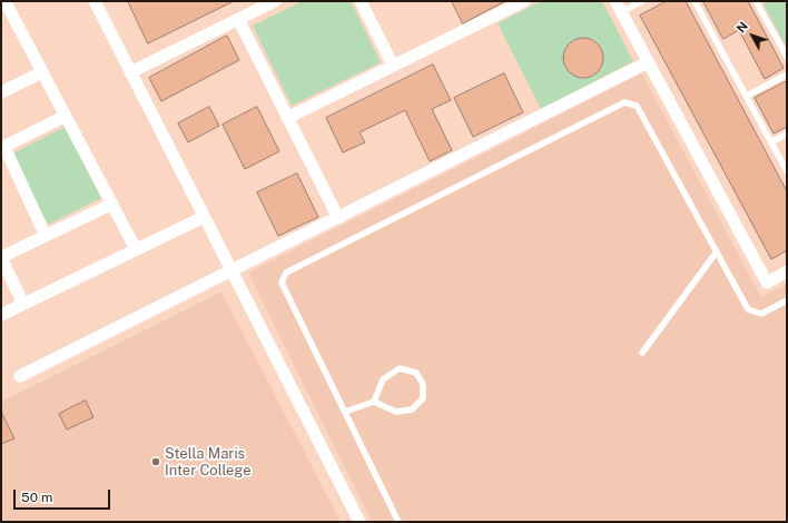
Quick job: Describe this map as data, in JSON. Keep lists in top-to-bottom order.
{
  "places": ["Stella Maris Inter College"],
  "scale_bar": "50 m",
  "north": "top left"
}
